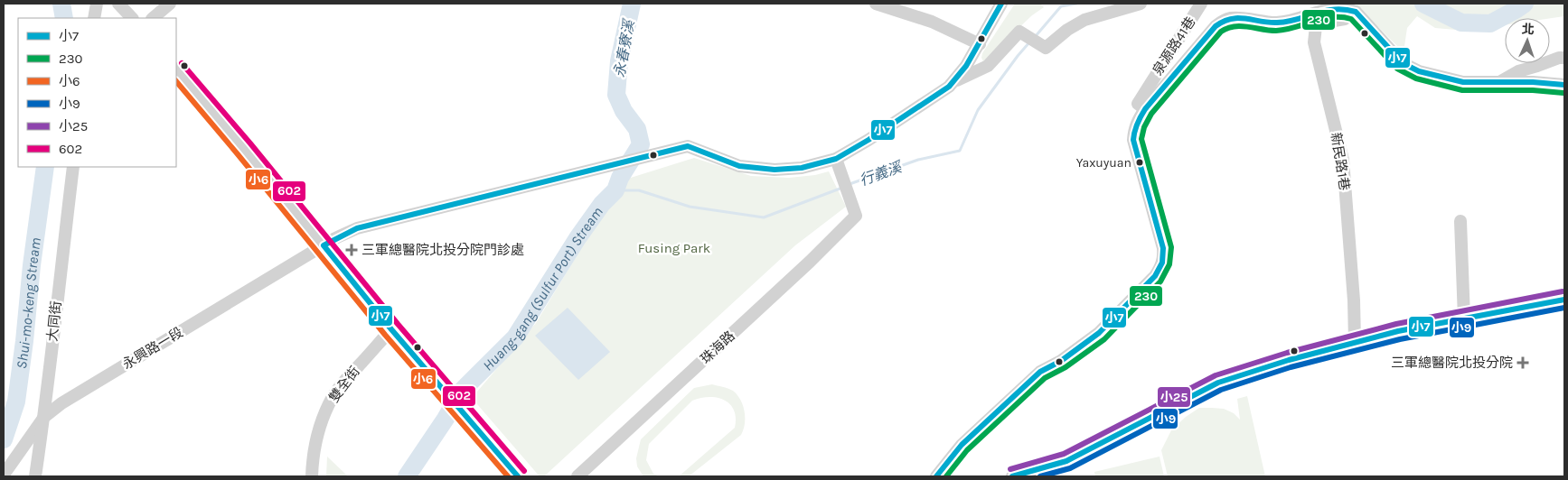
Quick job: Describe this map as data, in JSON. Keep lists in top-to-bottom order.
{
  "streets": {
    "street": [
      "泉源路41巷",
      "新民路1巷",
      "大同街",
      "珠海路",
      "永興路一段",
      "雙全街"
    ]
  },
  "crossings": [
    ["大同街", "永興路一段"],
    ["珠海路", "永興路一段"]
  ],
  "water": [
    "永春寮溪",
    "行義溪",
    "Huang-gang (Sulfur Port) Stream",
    "Shui-mo-keng Stream"
  ],
  "parks": ["Fusing Park"],
  "places": {
    "other": ["Yaxuyuan"],
    "health": ["三軍總醫院北投分院門診處", "三軍總醫院北投分院"]
  },
  "lines": [
    "transit line 小7",
    "transit line 230",
    "transit line 602",
    "transit line 小6",
    "transit line 小25",
    "transit line 小9"
  ],
  "legend": [
    "小7",
    "230",
    "小6",
    "小9",
    "小25",
    "602"
  ],
  "north": "top"
}
